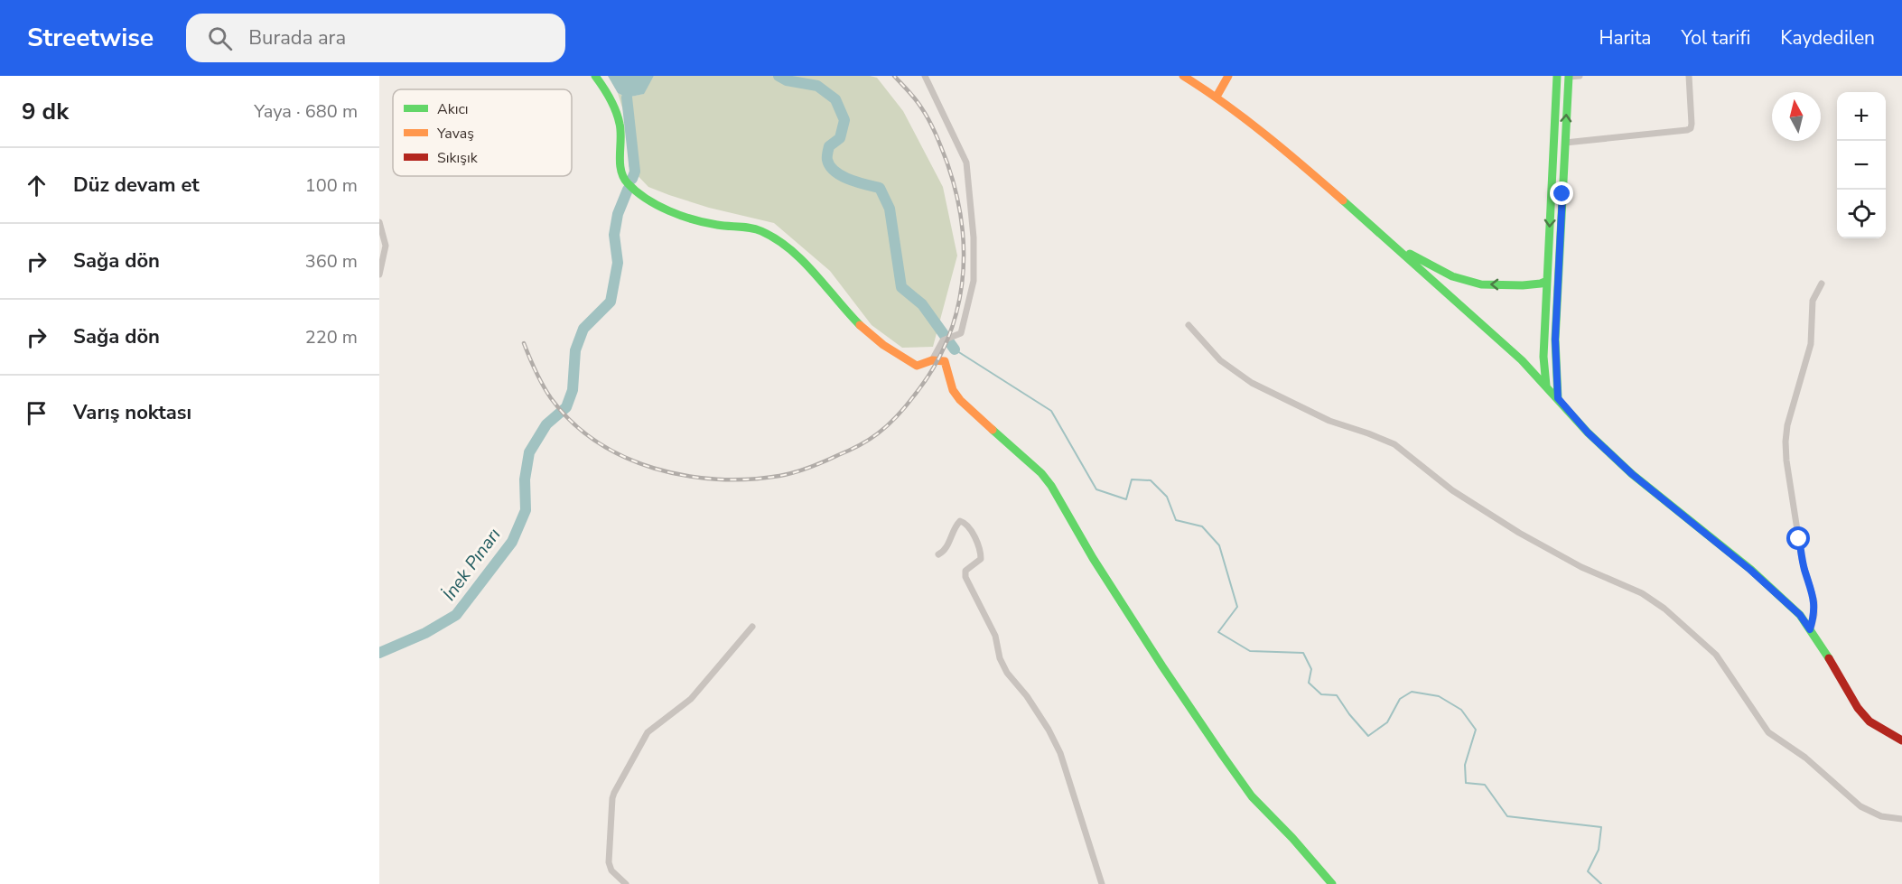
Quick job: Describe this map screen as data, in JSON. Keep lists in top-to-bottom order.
{
  "water": ["İnek Pınarı"],
  "legend": ["Akıcı", "Yavaş", "Sıkışık"],
  "north": "top",
  "page": {
    "header": "Streetwise",
    "search": "Burada ara",
    "nav": ["Harita", "Yol tarifi", "Kaydedilen"],
    "heading": ["9 dk", "Yaya · 680 m"],
    "map_buttons": ["+", "−"],
    "list": [
      ["Düz devam et", "100 m"],
      ["Sağa dön", "360 m"],
      ["Sağa dön", "220 m"],
      "Varış noktası"
    ]
  }
}
